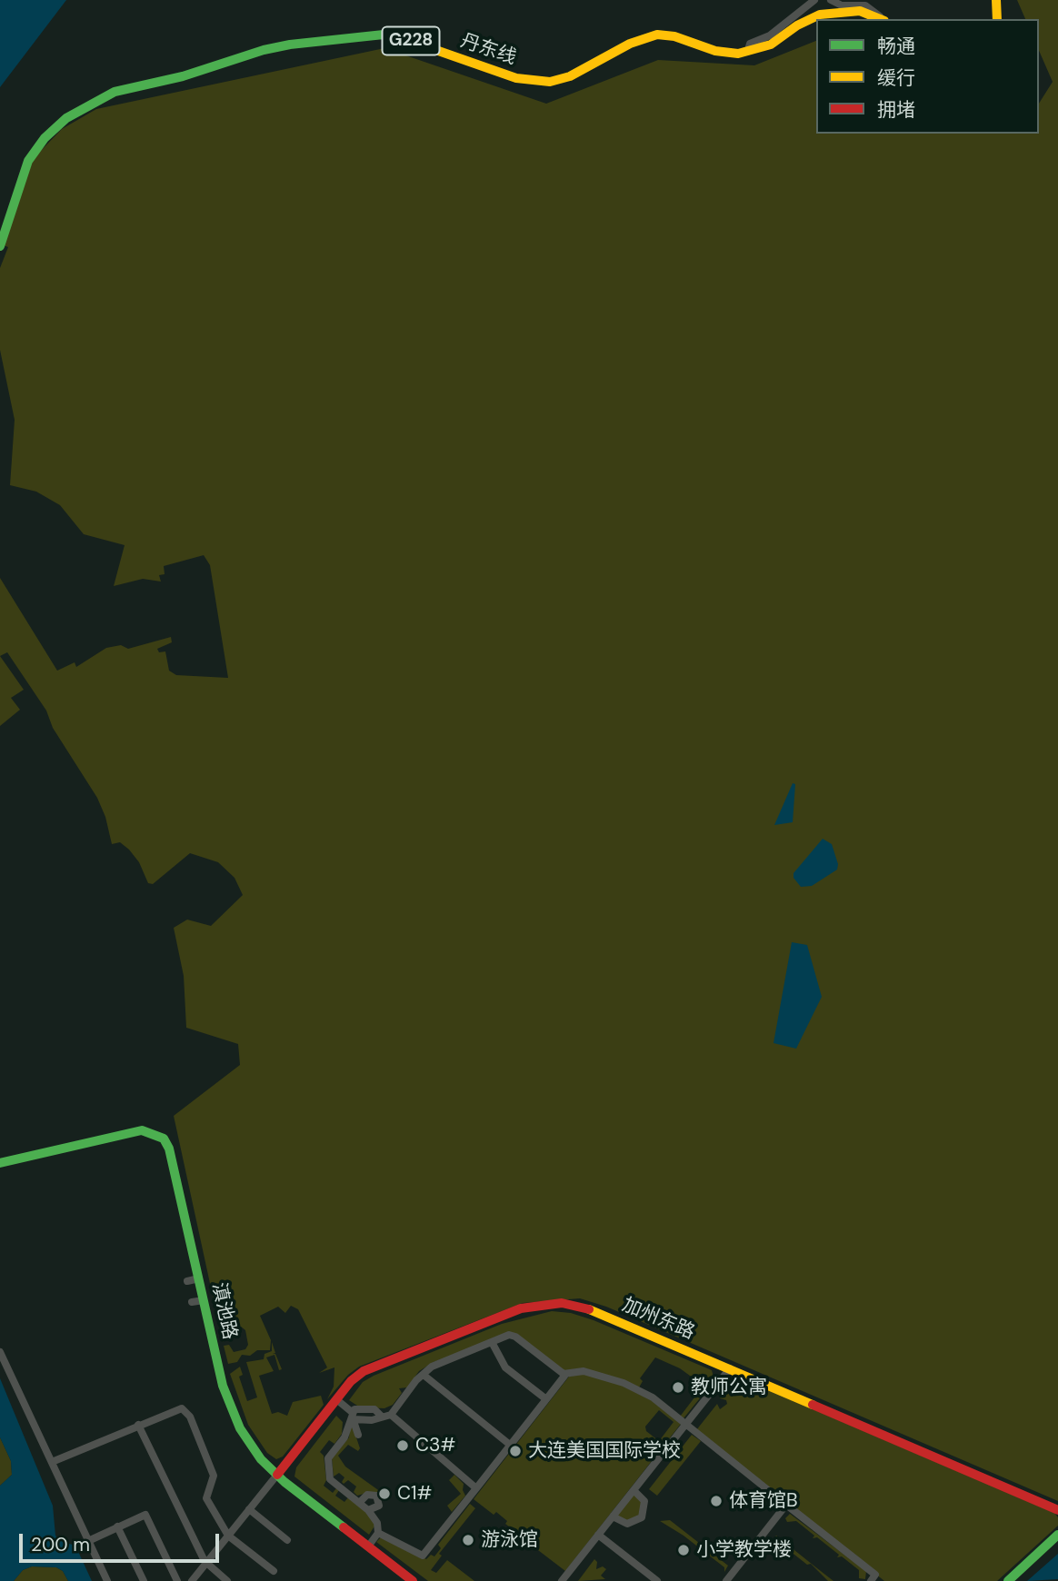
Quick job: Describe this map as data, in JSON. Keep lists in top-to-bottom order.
{
  "streets": {
    "main road": [
      "G228",
      "丹东线",
      "滇池路",
      "加州东路"
    ]
  },
  "crossings": [
    ["滇池路", "加州东路"]
  ],
  "places": [
    "教师公寓",
    "C3#",
    "大连美国国际学校",
    "C1#",
    "体育馆B",
    "游泳馆",
    "小学教学楼"
  ],
  "legend": ["畅通", "缓行", "拥堵"],
  "scale_bar": "200 m"
}
